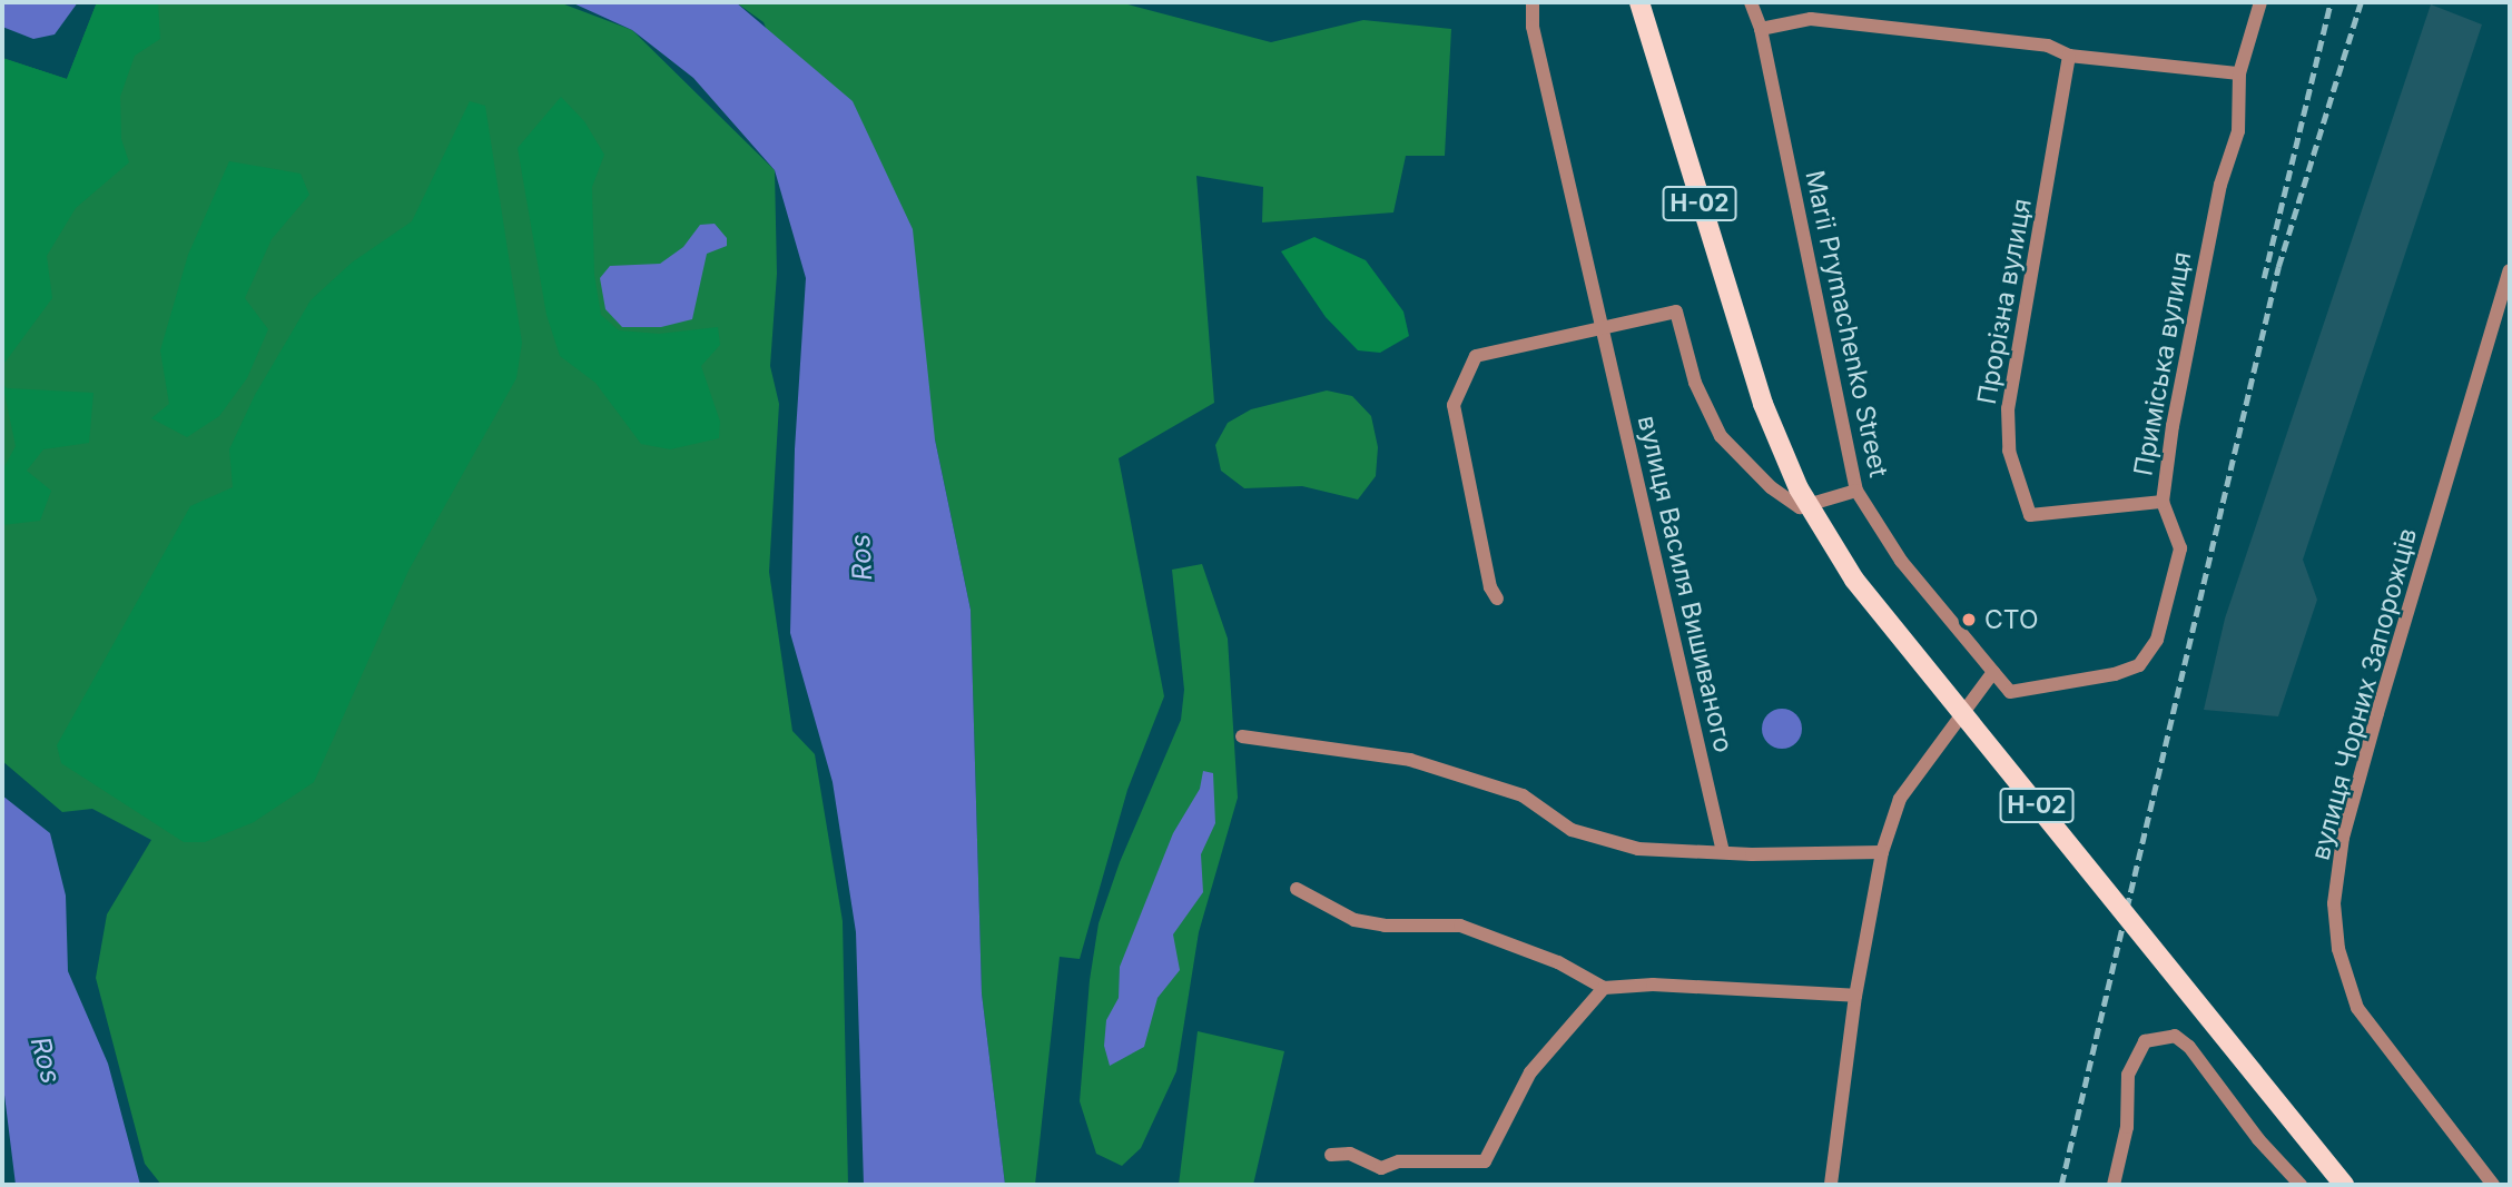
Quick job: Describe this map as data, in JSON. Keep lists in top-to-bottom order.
{
  "streets": {
    "main road": ["Н-02"],
    "street": [
      "Прорізна вулиця",
      "Marii Prymachenko Street",
      "Приміська вулиця",
      "вулиця Василя Вишиваного",
      "вулиця Чорних Запорожців"
    ]
  },
  "crossings": [
    ["Прорізна вулиця", "Приміська вулиця"],
    ["Marii Prymachenko Street", "Приміська вулиця"]
  ],
  "water": ["Ros"],
  "places": ["СТО"]
}
